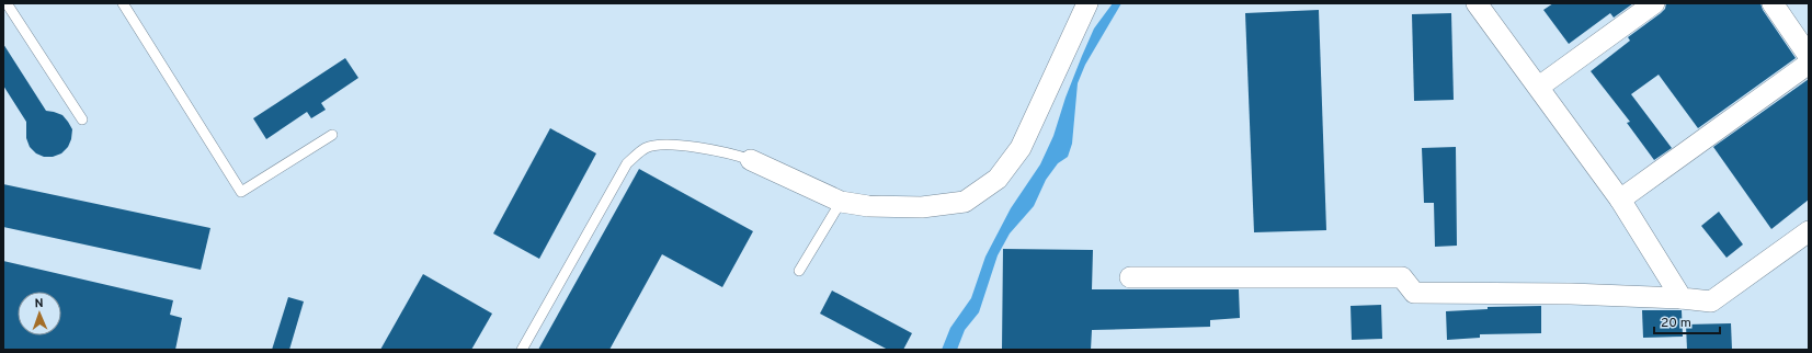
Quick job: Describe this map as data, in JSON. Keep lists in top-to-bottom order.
{
  "scale_bar": "20 m",
  "north": "top"
}
